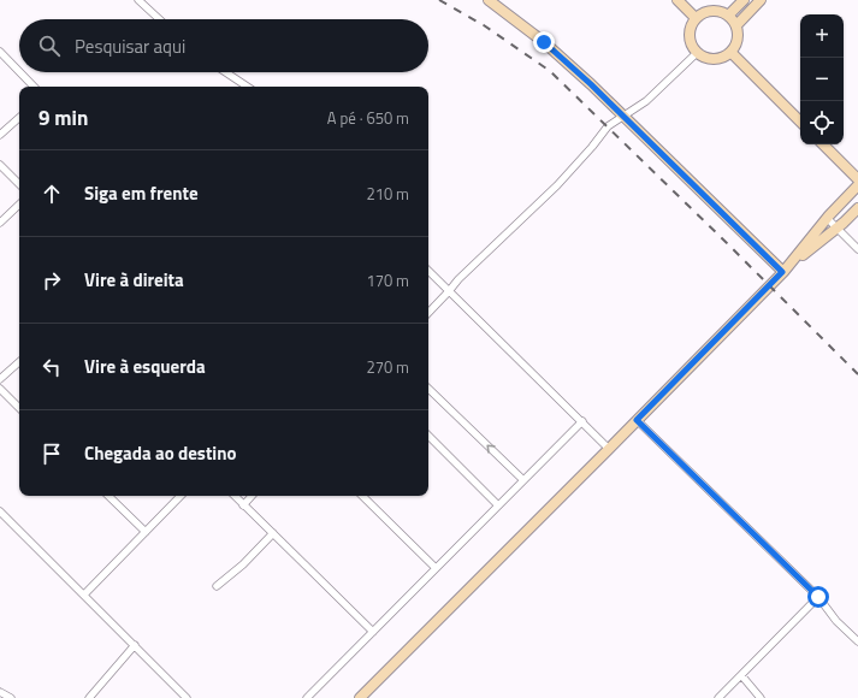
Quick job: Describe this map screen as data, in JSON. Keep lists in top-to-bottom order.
{
  "page": {
    "map_buttons": ["+", "−"],
    "search": "Pesquisar aqui",
    "heading": ["9 min", "A pé · 650 m"],
    "list": [
      ["Siga em frente", "210 m"],
      ["Vire à direita", "170 m"],
      ["Vire à esquerda", "270 m"],
      "Chegada ao destino"
    ]
  }
}
